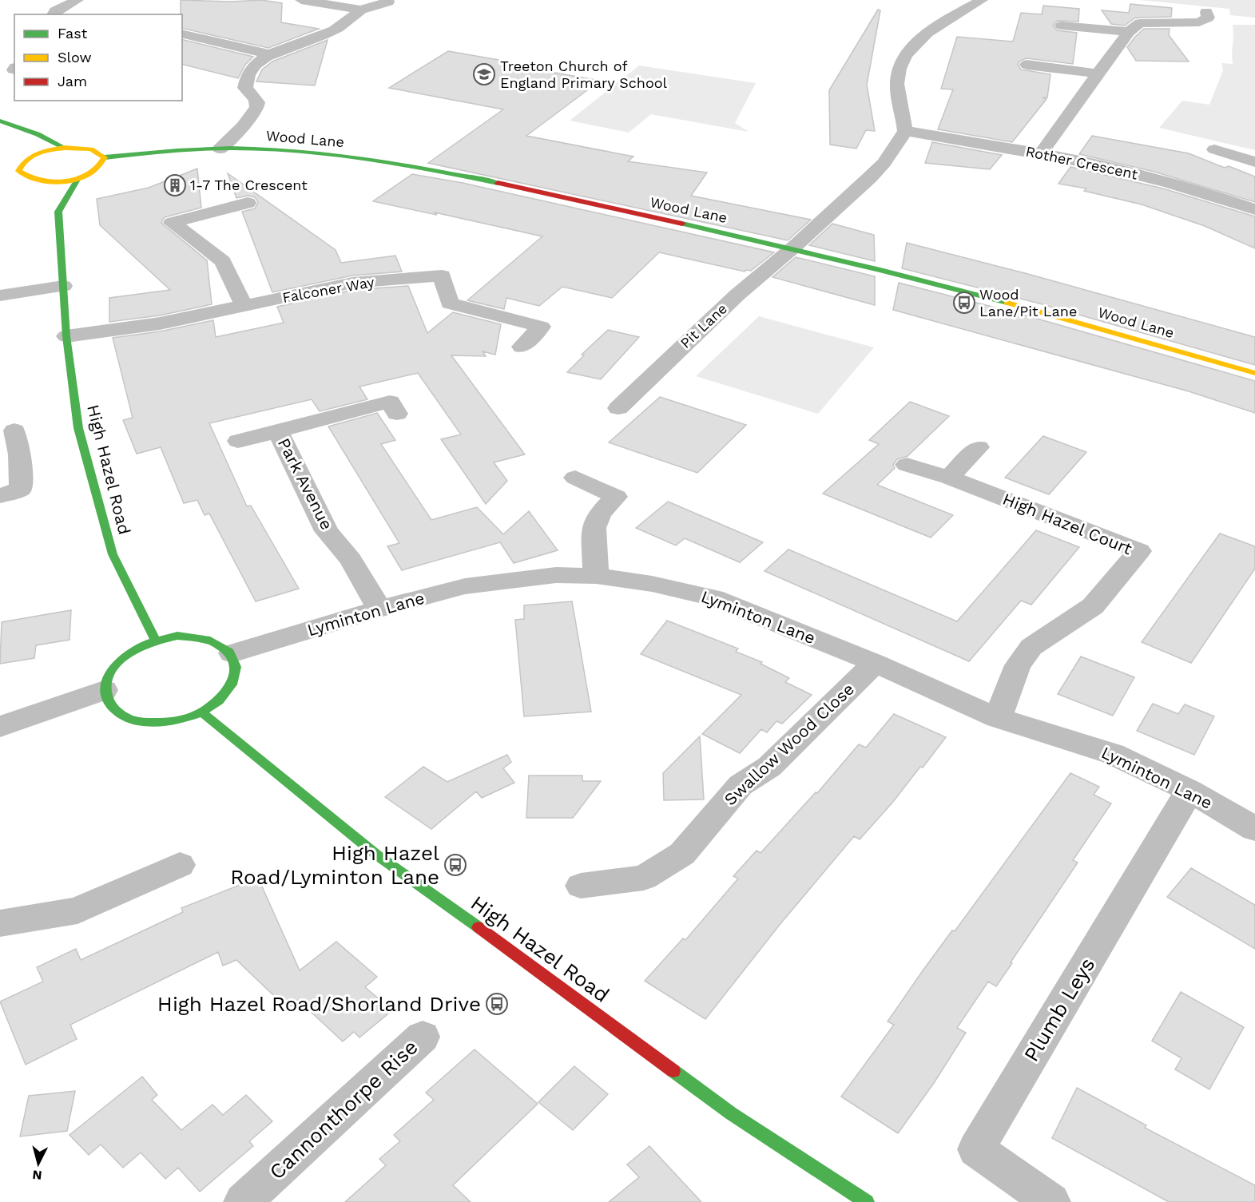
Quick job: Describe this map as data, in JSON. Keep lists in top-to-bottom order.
{
  "streets": {
    "main road": ["Wood Lane", "High Hazel Road"],
    "street": [
      "Rother Crescent",
      "Falconer Way",
      "Pit Lane",
      "Park Avenue",
      "High Hazel Court",
      "Lyminton Lane",
      "Swallow Wood Close",
      "Plumb Leys",
      "Cannonthorpe Rise"
    ]
  },
  "crossings": [
    ["Wood Lane", "Pit Lane"],
    ["Falconer Way", "High Hazel Road"],
    ["High Hazel Road", "Lyminton Lane"],
    ["Park Avenue", "Lyminton Lane"],
    ["High Hazel Court", "Lyminton Lane"],
    ["Lyminton Lane", "Swallow Wood Close"],
    ["Lyminton Lane", "Plumb Leys"]
  ],
  "places": {
    "school or university": ["Treeton Church of England Primary School"],
    "building": ["1-7 The Crescent"],
    "bus stop": ["Wood Lane/Pit Lane", "High Hazel Road/Lyminton Lane", "High Hazel Road/Shorland Drive"]
  },
  "legend": ["Fast", "Slow", "Jam"],
  "north": "bottom"
}
